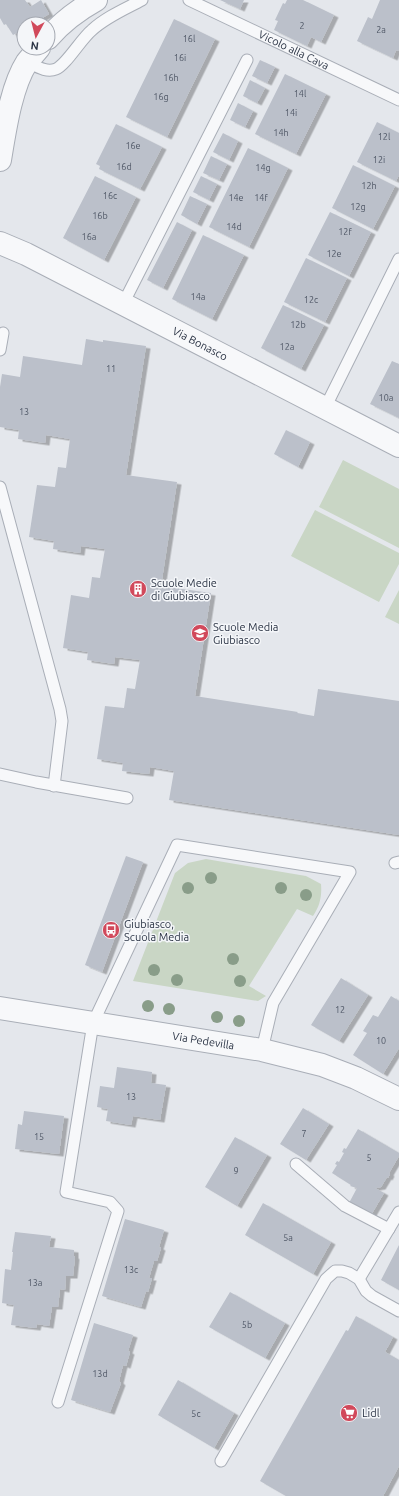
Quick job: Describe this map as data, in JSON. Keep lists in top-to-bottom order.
{
  "streets": {
    "street": ["Via Bonasco", "Via Pedevilla"],
    "lane": ["Vicolo alla Cava"]
  },
  "places": {
    "building": ["Scuole Medie di Giubiasco"],
    "school or university": ["Scuole Media Giubiasco"],
    "bus stop": ["Giubiasco, Scuola Media"],
    "supermarket": ["Lidl"]
  },
  "house_numbers": [
    "2",
    "2a",
    "16l",
    "16i",
    "16h",
    "14l",
    "16g",
    "14i",
    "14h",
    "12l",
    "16e",
    "12i",
    "16d",
    "14g",
    "12h",
    "16c",
    "14e",
    "14f",
    "12g",
    "16b",
    "14d",
    "12f",
    "16a",
    "12e",
    "14a",
    "12c",
    "12b",
    "12a",
    "11",
    "10a",
    "13",
    "12",
    "10",
    "13",
    "7",
    "15",
    "5",
    "9",
    "5a",
    "13c",
    "13a",
    "5b",
    "13d",
    "5c"
  ],
  "north": "bottom"
}
